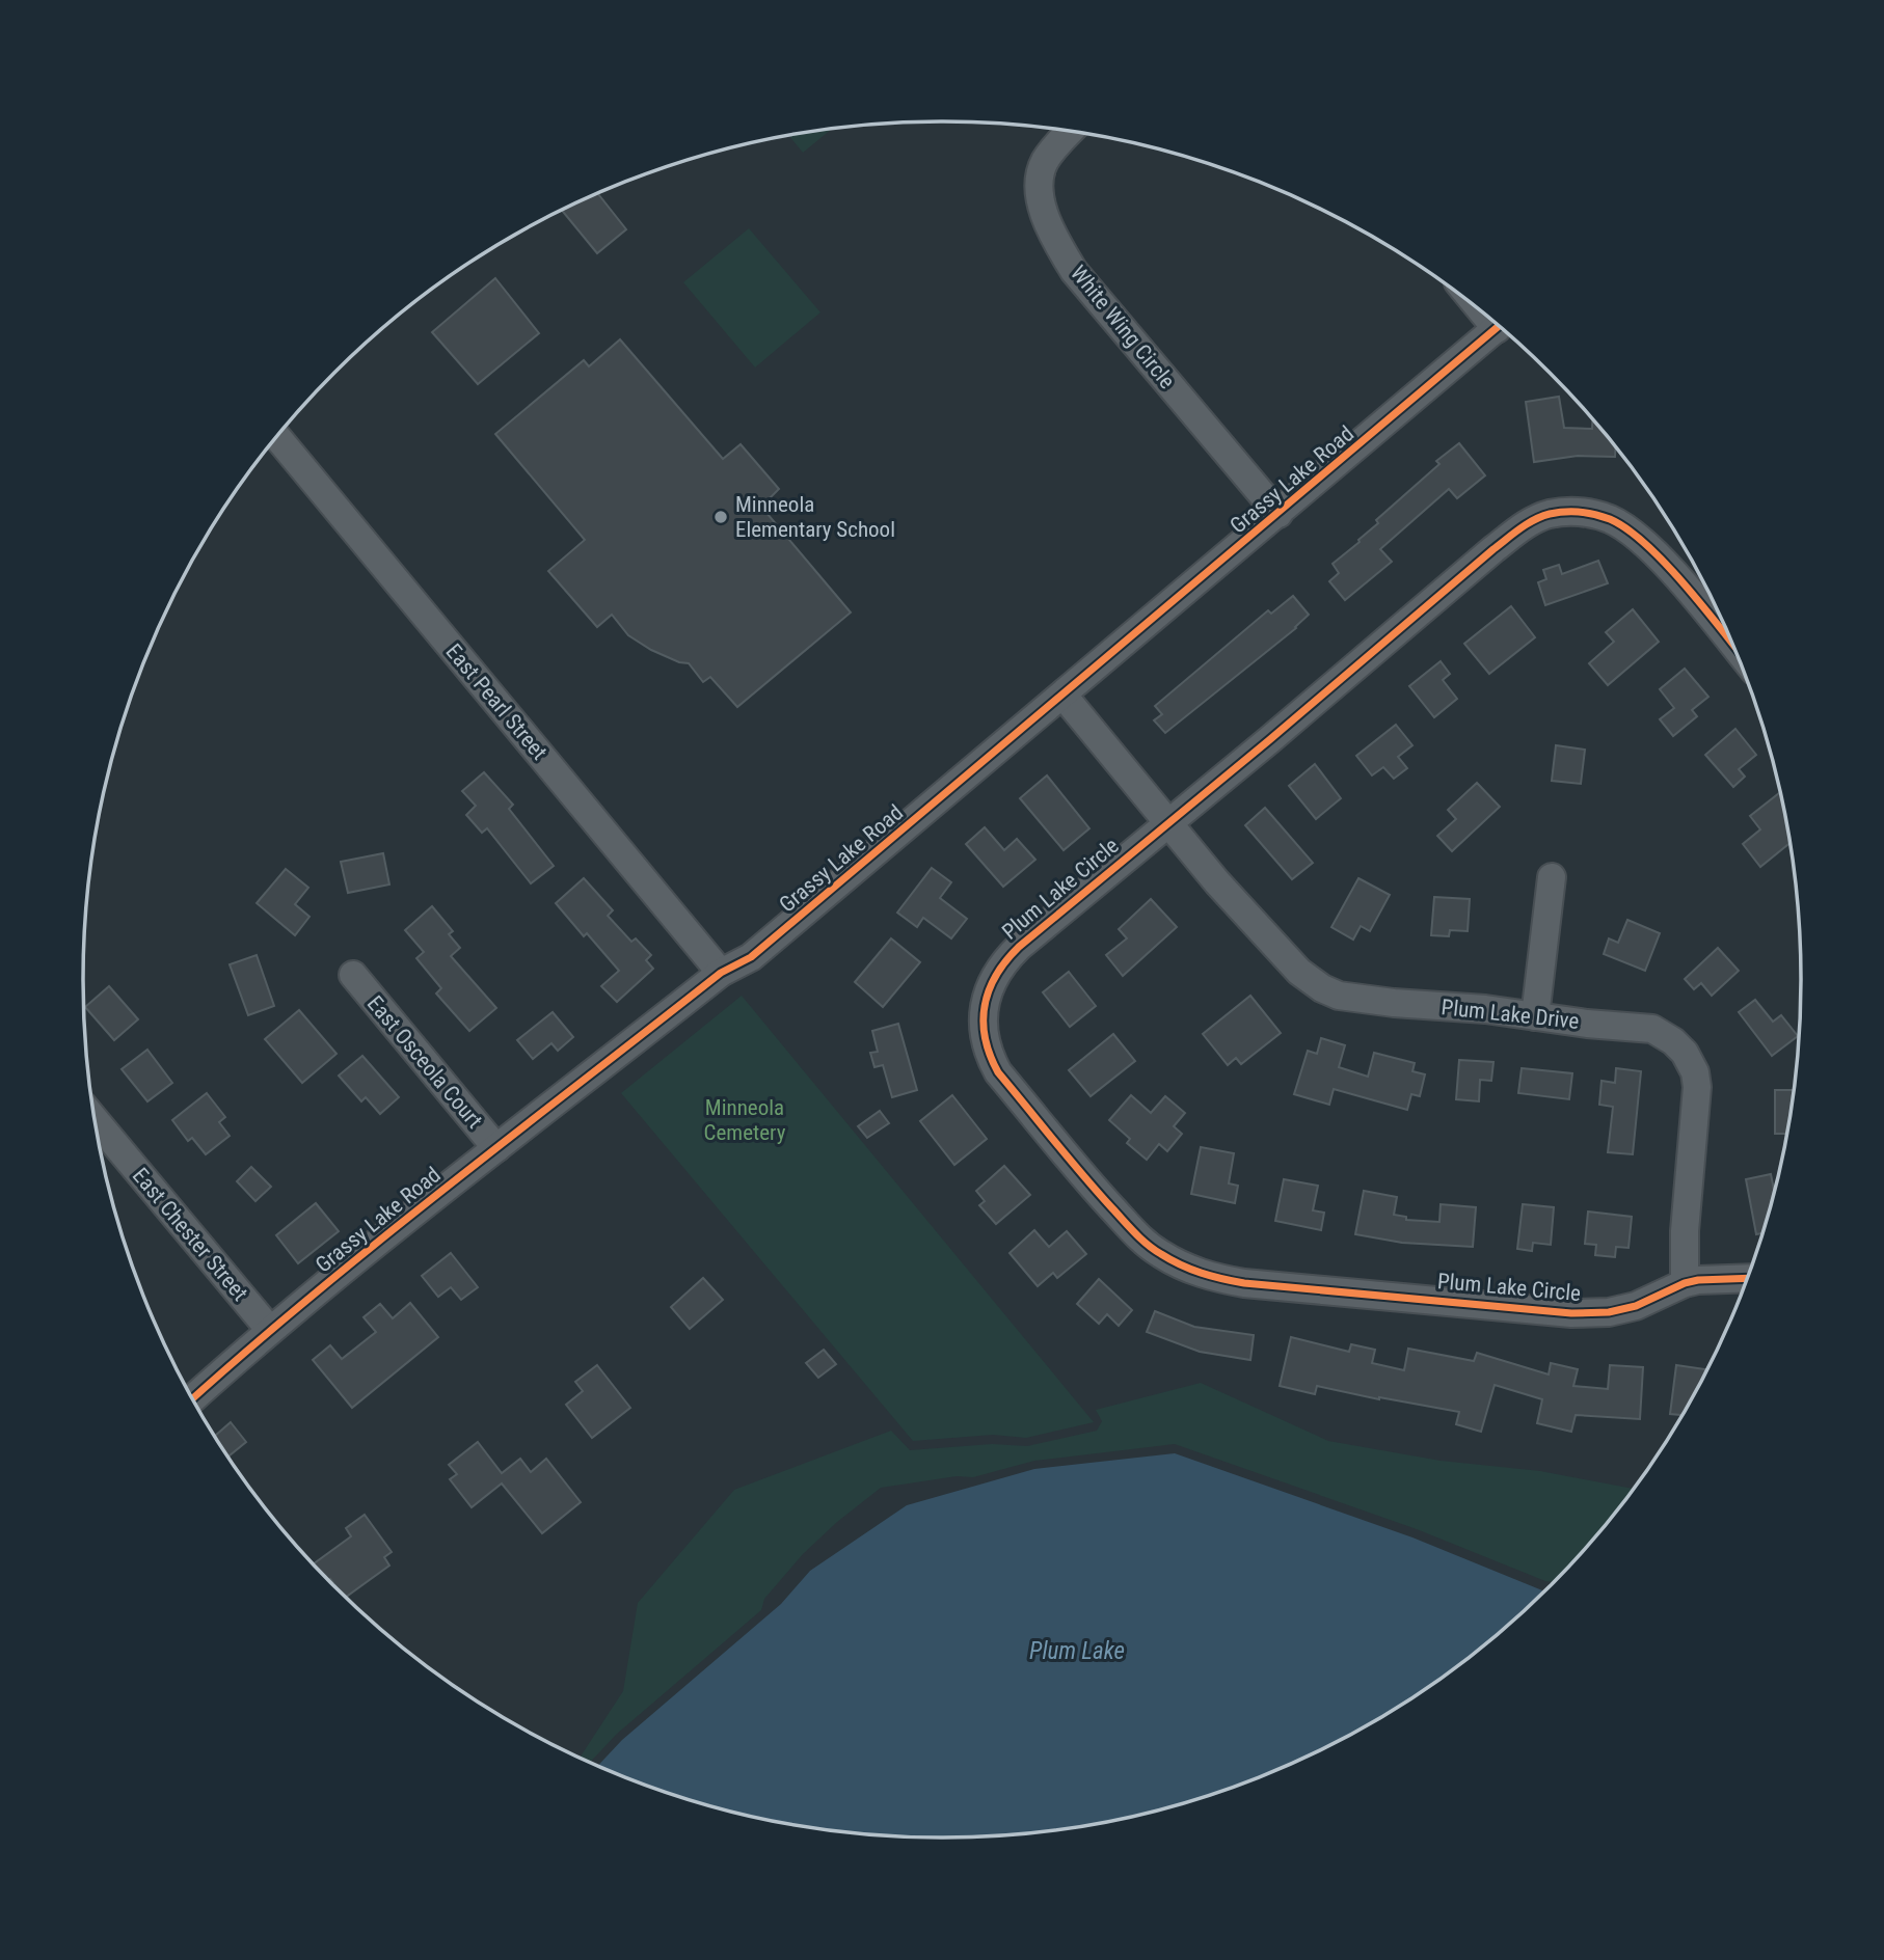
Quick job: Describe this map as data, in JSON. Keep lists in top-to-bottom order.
{
  "streets": {
    "street": [
      "White Wing Circle",
      "Grassy Lake Road",
      "East Pearl Street",
      "Plum Lake Circle",
      "Plum Lake Drive",
      "East Osceola Court",
      "East Chester Street"
    ]
  },
  "crossings": [
    ["White Wing Circle", "Grassy Lake Road"],
    ["Grassy Lake Road", "East Pearl Street"],
    ["Grassy Lake Road", "East Osceola Court"],
    ["Grassy Lake Road", "East Chester Street"],
    ["Plum Lake Circle", "Plum Lake Drive"]
  ],
  "water": ["Plum Lake"],
  "parks": ["Minneola Cemetery"],
  "places": ["Minneola Elementary School"]
}
